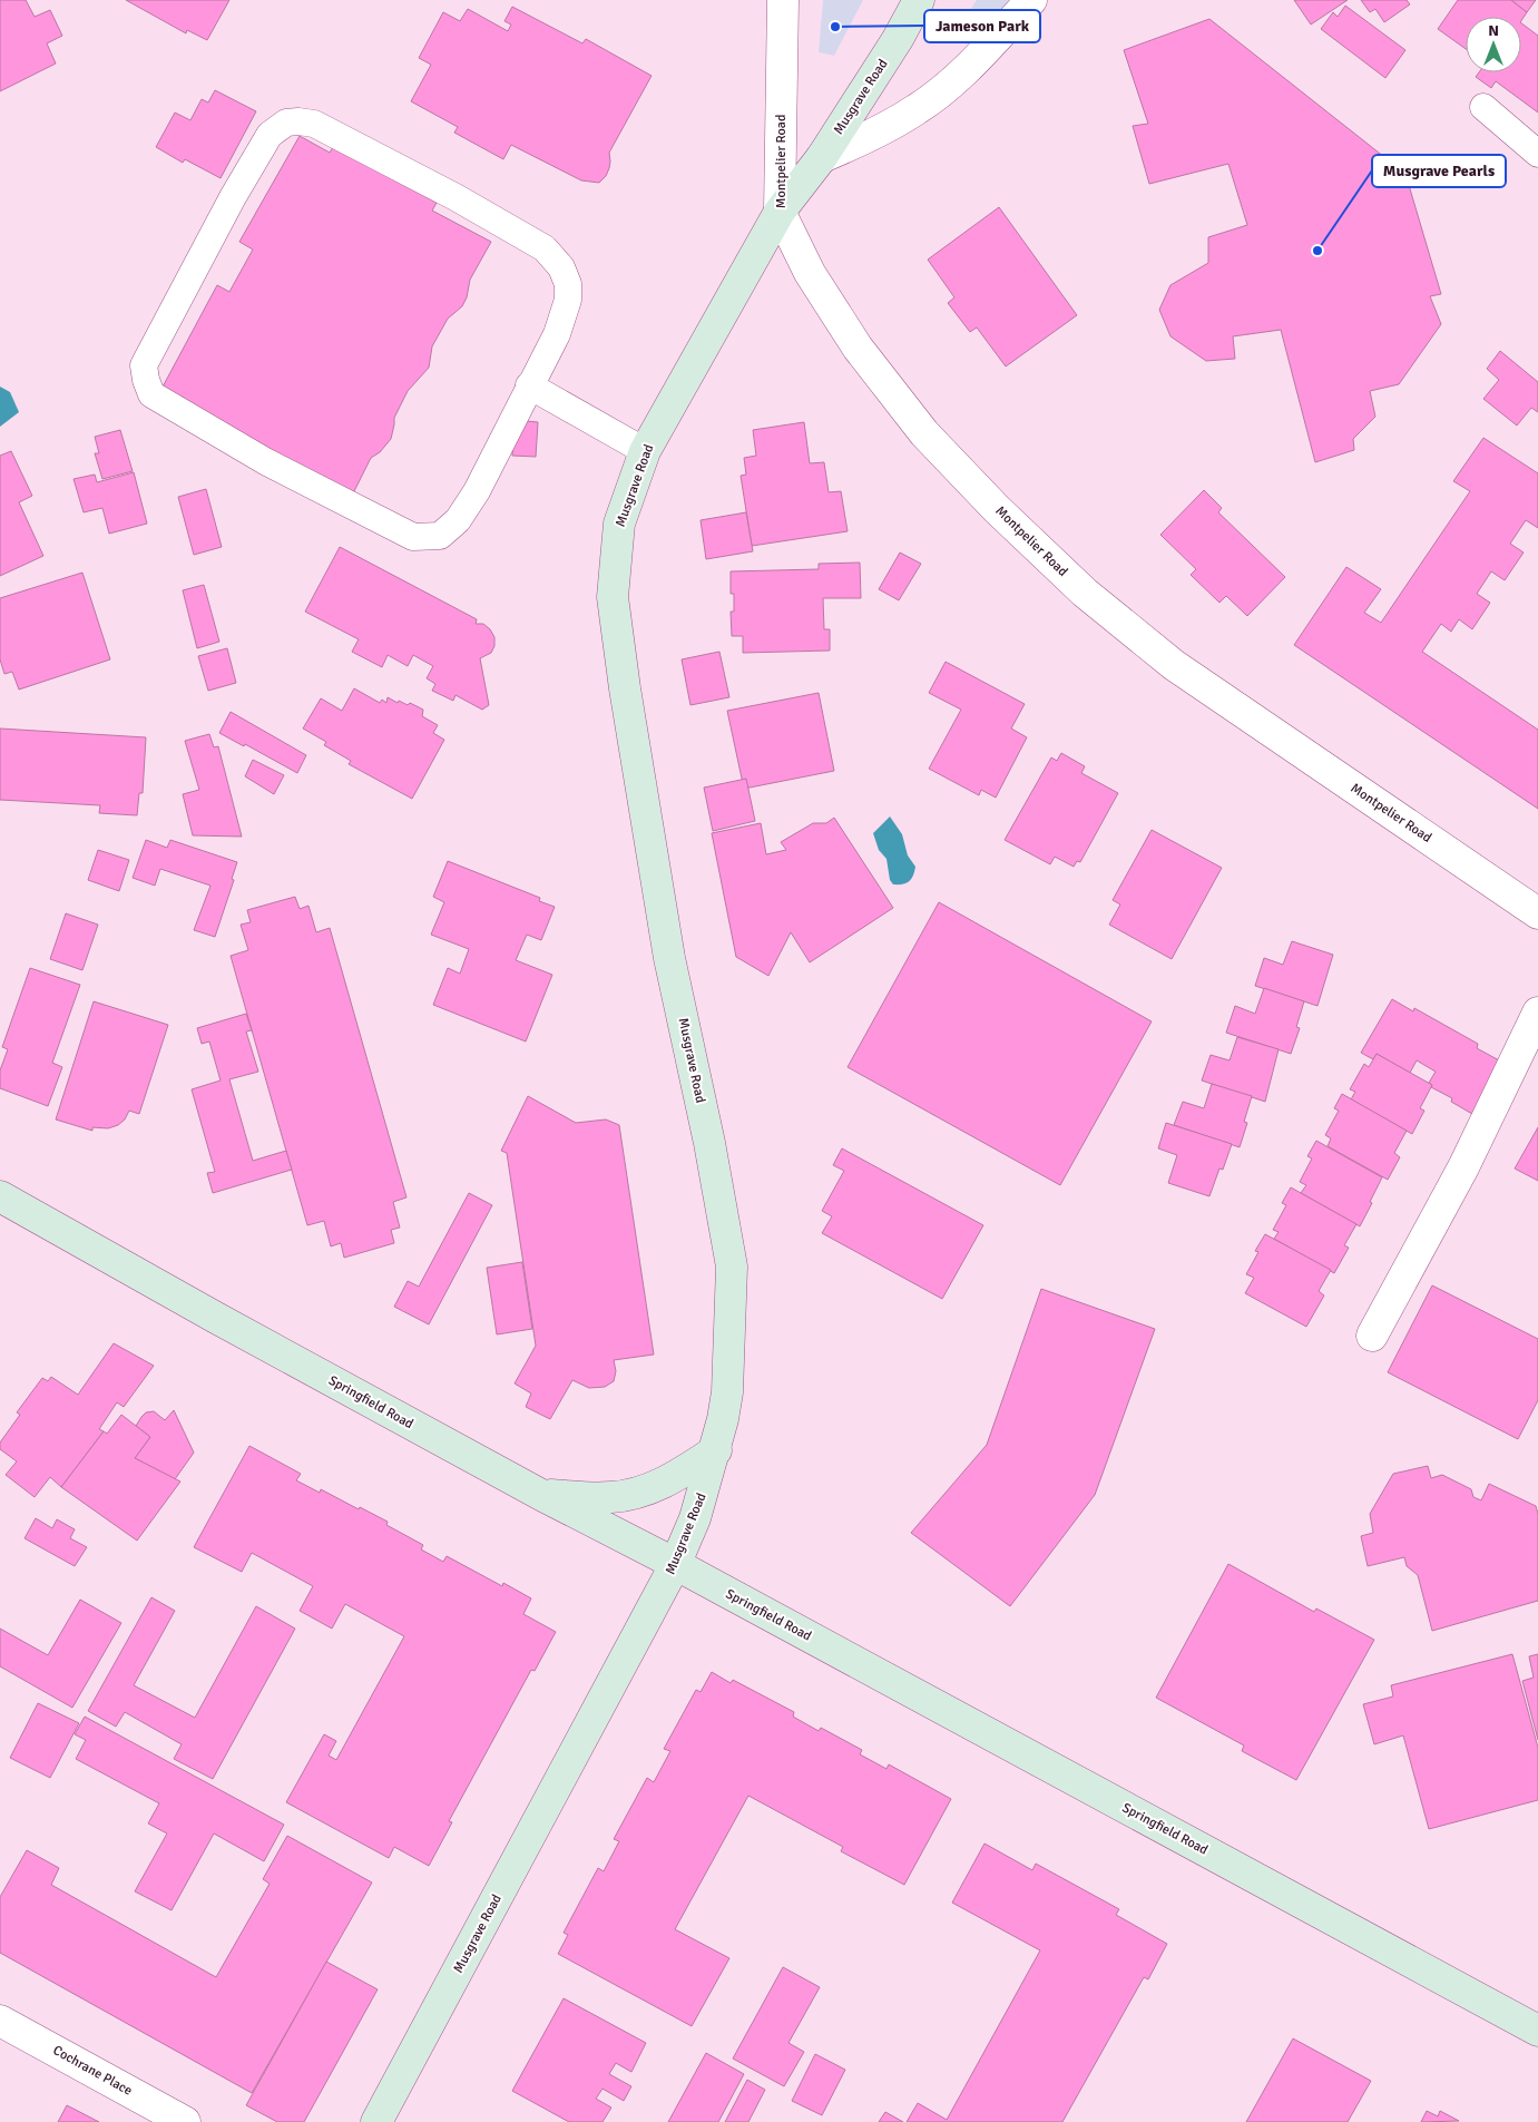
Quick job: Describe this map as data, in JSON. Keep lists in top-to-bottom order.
{
  "streets": {
    "street": [
      "Musgrave Road",
      "Montpelier Road",
      "Springfield Road",
      "Cochrane Place"
    ]
  },
  "crossings": [
    ["Musgrave Road", "Montpelier Road"],
    ["Musgrave Road", "Springfield Road"]
  ],
  "places": ["Jameson Park", "Musgrave Pearls"],
  "north": "top"
}
